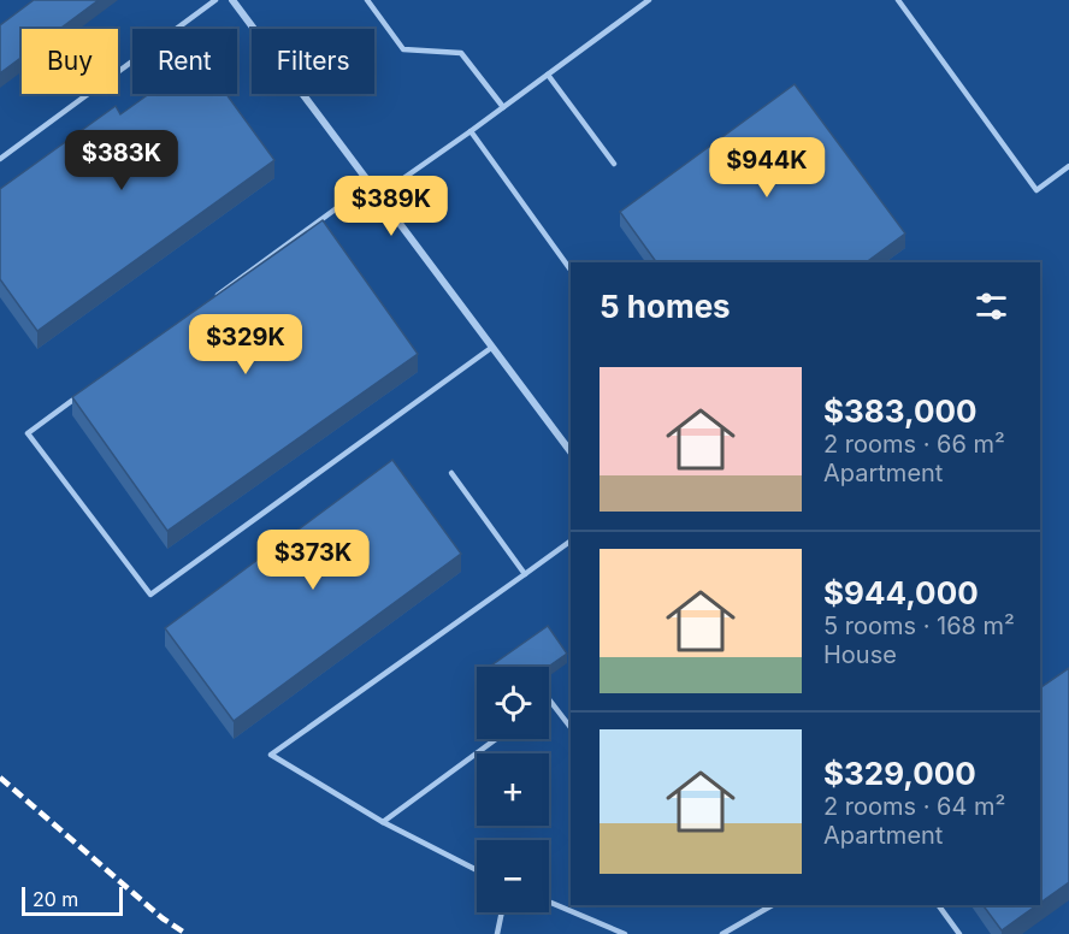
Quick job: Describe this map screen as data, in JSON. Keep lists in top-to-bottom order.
{
  "scale_bar": "20 m",
  "page": {
    "chip": ["Buy", "Rent", "Filters"],
    "price": [
      "$383K",
      "$944K",
      "$389K",
      "$329K",
      "$373K"
    ],
    "heading": "5 homes",
    "list": [
      {
        "name": "$383,000",
        "note": "2 rooms · 66 m² · Apartment"
      },
      {
        "name": "$944,000",
        "note": "5 rooms · 168 m² · House"
      },
      {
        "name": "$329,000",
        "note": "2 rooms · 64 m² · Apartment"
      }
    ],
    "map_buttons": ["+", "−"],
    "scale": "20 m"
  }
}
